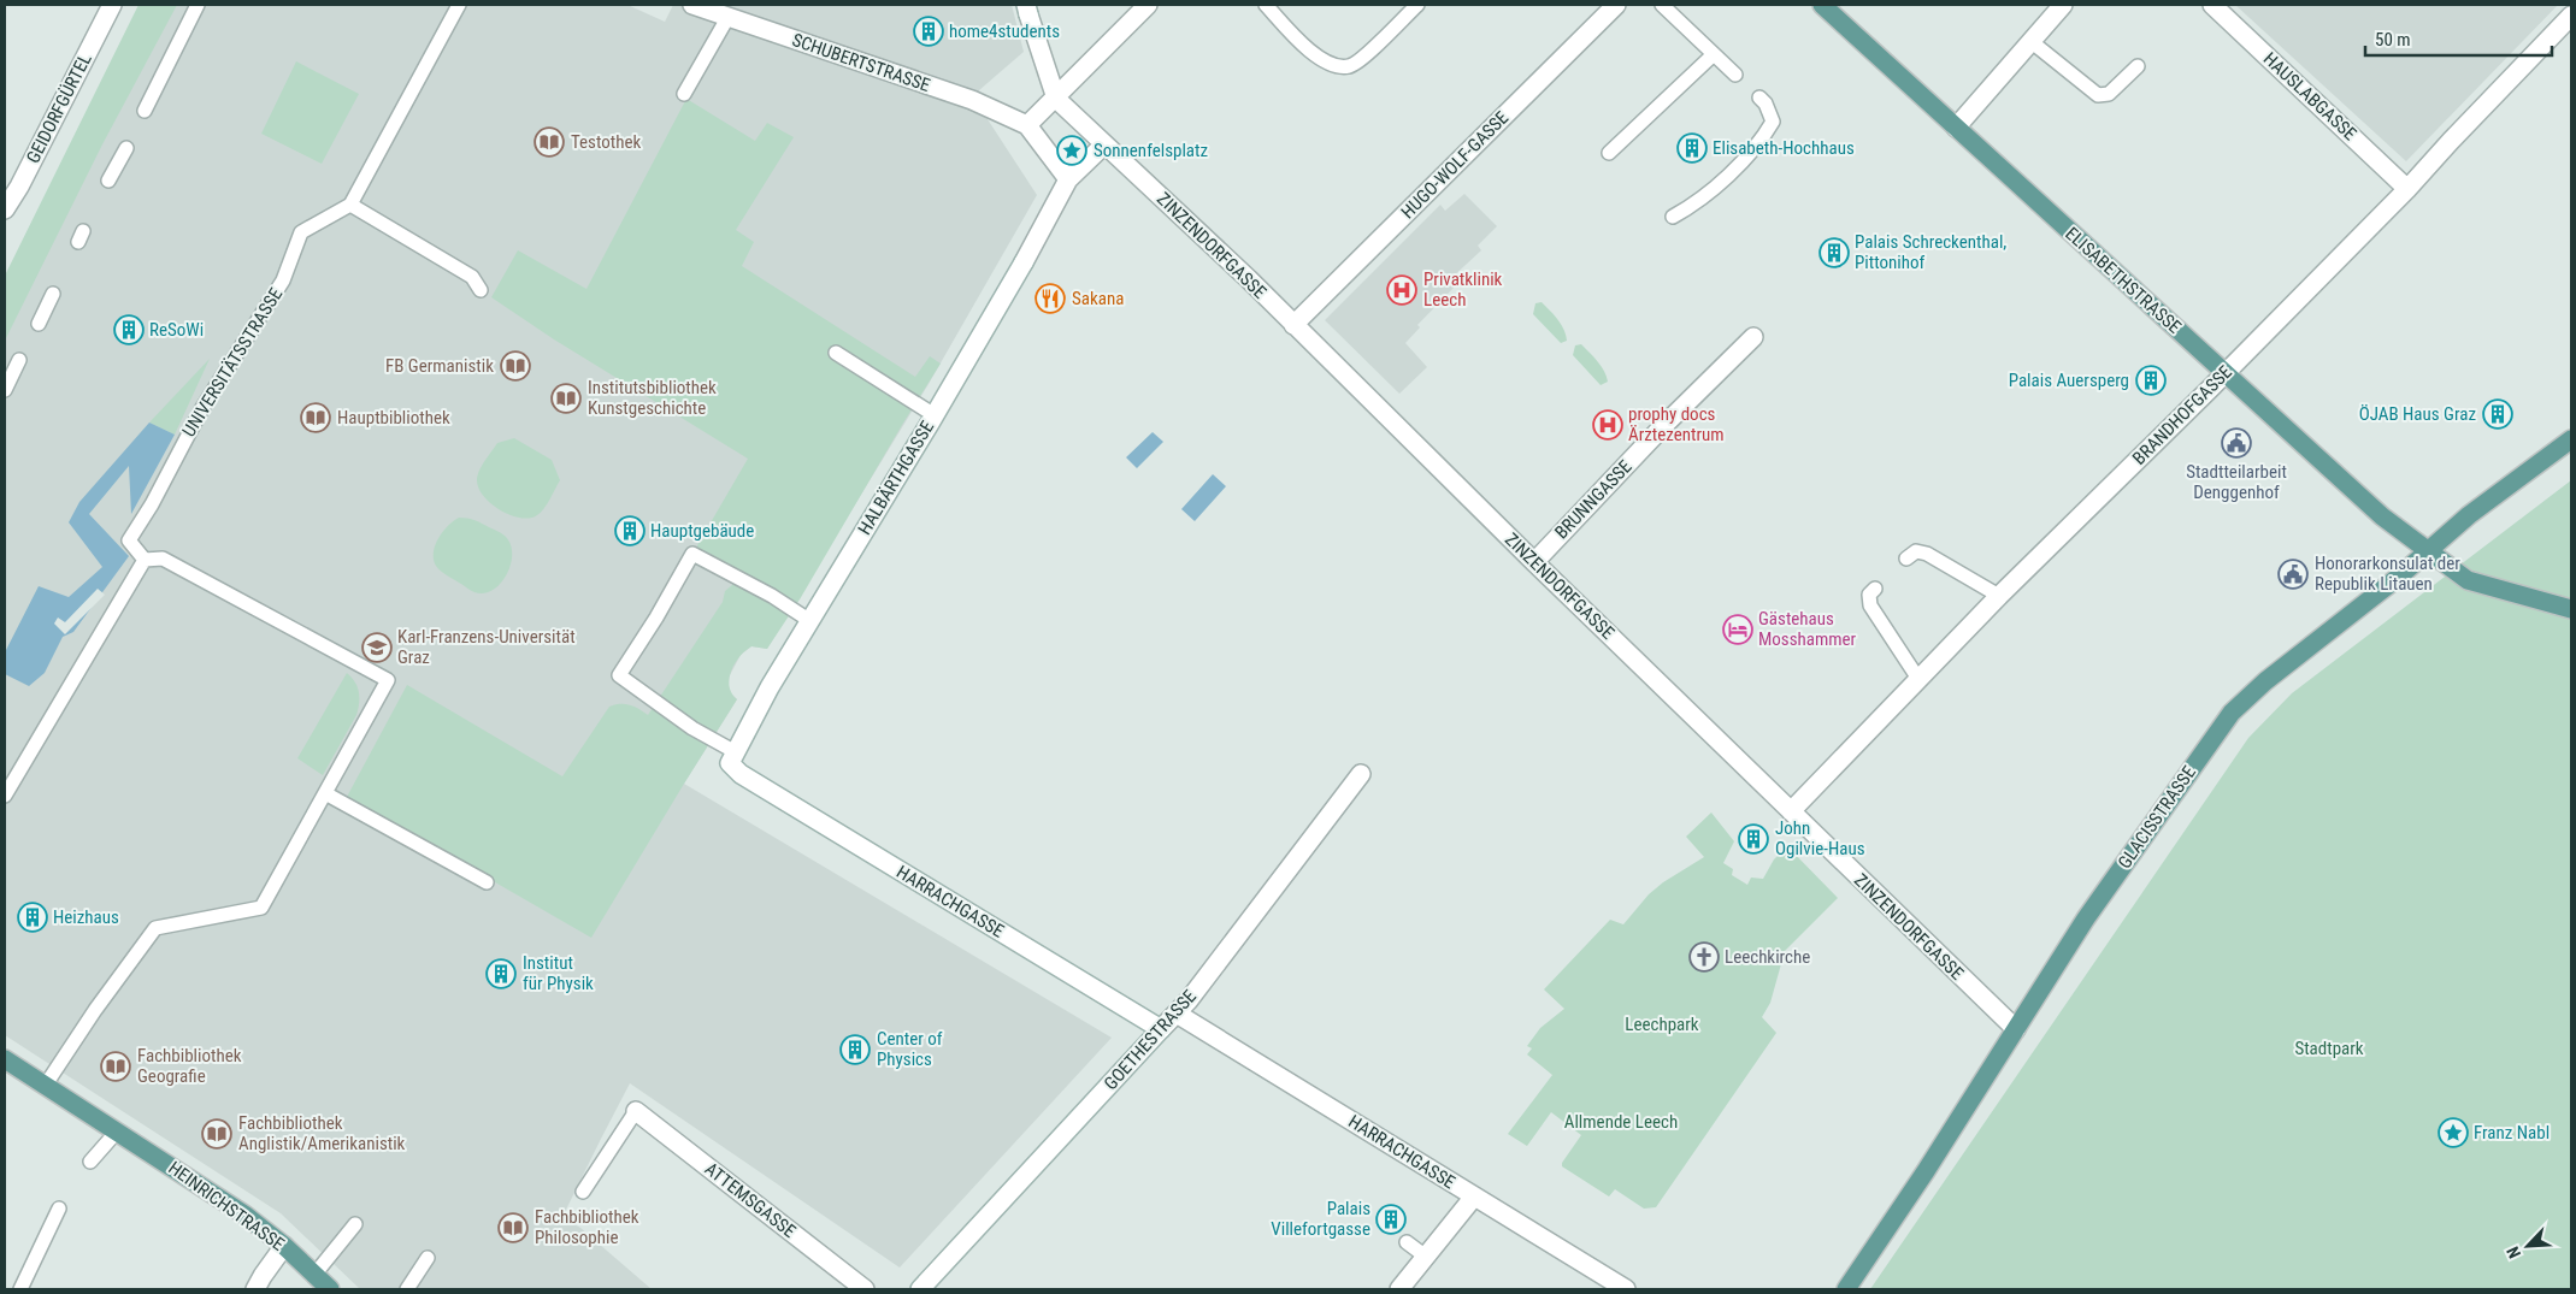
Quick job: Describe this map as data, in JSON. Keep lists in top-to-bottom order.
{
  "streets": {
    "main road": ["ELISABETHSTRASSE", "GLACISSTRASSE", "HEINRICHSTRASSE"],
    "street": [
      "SCHUBERTSTRASSE",
      "HAUSLABGASSE",
      "GEIDORFGÜRTEL",
      "HUGO-WOLF-GASSE",
      "ZINZENDORFGASSE",
      "BRANDHOFGASSE",
      "HALBÄRTHGASSE",
      "BRUNNGASSE",
      "HARRACHGASSE",
      "GOETHESTRASSE",
      "ATTEMSGASSE"
    ],
    "lane": ["UNIVERSITÄTSSTRASSE"]
  },
  "crossings": [
    ["HAUSLABGASSE", "BRANDHOFGASSE"],
    ["HUGO-WOLF-GASSE", "ZINZENDORFGASSE"],
    ["ZINZENDORFGASSE", "BRANDHOFGASSE"],
    ["ZINZENDORFGASSE", "BRUNNGASSE"],
    ["ZINZENDORFGASSE", "GLACISSTRASSE"],
    ["ELISABETHSTRASSE", "BRANDHOFGASSE"],
    ["ELISABETHSTRASSE", "GLACISSTRASSE"],
    ["HALBÄRTHGASSE", "HARRACHGASSE"],
    ["HARRACHGASSE", "GOETHESTRASSE"]
  ],
  "parks": ["Leechpark", "Stadtpark", "Allmende Leech"],
  "places": {
    "building": [
      "home4students",
      "Elisabeth-Hochhaus",
      "Palais Schreckenthal, Pittonihof",
      "ReSoWi",
      "Palais Auersperg",
      "ÖJAB Haus Graz",
      "Hauptgebäude",
      "John Ogilvie-Haus",
      "Heizhaus",
      "Institut für Physik",
      "Center of Physics",
      "Palais Villefortgasse"
    ],
    "library": [
      "Testothek",
      "FB Germanistik",
      "Institutsbibliothek Kunstgeschichte",
      "Hauptbibliothek",
      "Fachbibliothek Geografie",
      "Fachbibliothek Anglistik/Amerikanistik",
      "Fachbibliothek Philosophie"
    ],
    "place": ["Sonnenfelsplatz", "Franz Nabl"],
    "hospital": ["Privatklinik Leech", "prophy docs Ärztezentrum"],
    "restaurant": ["Sakana"],
    "public building": ["Stadtteilarbeit Denggenhof", "Honorarkonsulat der Republik Litauen"],
    "hotel": ["Gästehaus Mosshammer"],
    "school or university": ["Karl-Franzens-Universität Graz"],
    "church": ["Leechkirche"]
  },
  "scale_bar": "50 m",
  "north": "bottom left"
}
